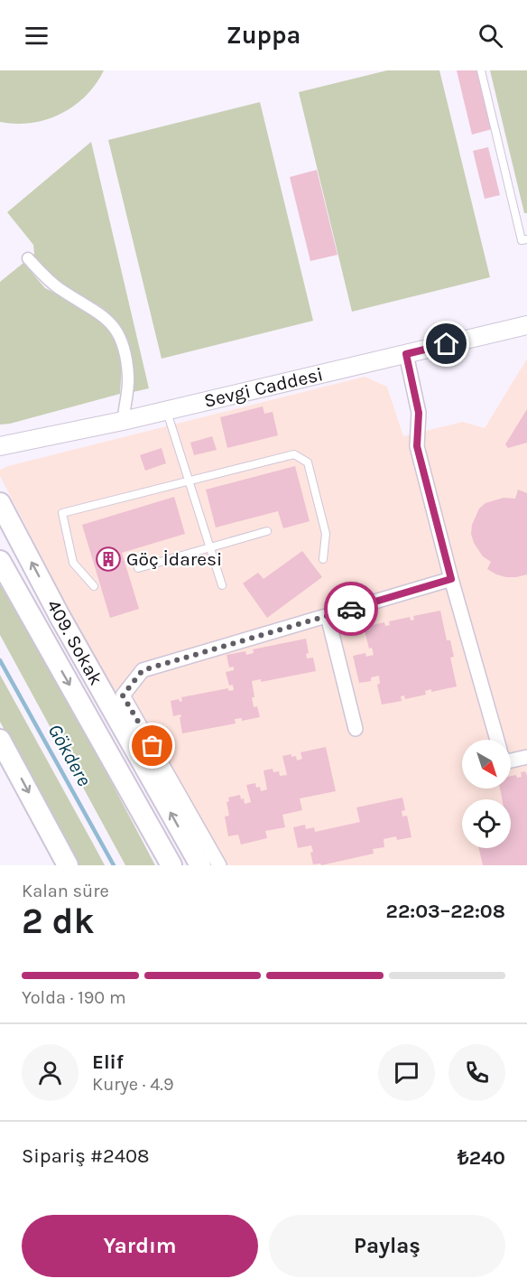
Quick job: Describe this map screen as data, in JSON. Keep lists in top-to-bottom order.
{
  "streets": {
    "main road": ["409. Sokak"],
    "street": ["Sevgi Caddesi"]
  },
  "water": ["Gökdere"],
  "places": {
    "building": ["Göç İdaresi"]
  },
  "north": "bottom right",
  "page": {
    "header": "Zuppa",
    "heading": ["2 dk", "Kalan süre", "22:03–22:08"],
    "panel": [
      "Elif",
      "Kurye · 4.9",
      "Sipariş #2408",
      "₺240"
    ],
    "bar": "Yolda · 190 m",
    "buttons": ["Yardım", "Paylaş"]
  }
}
